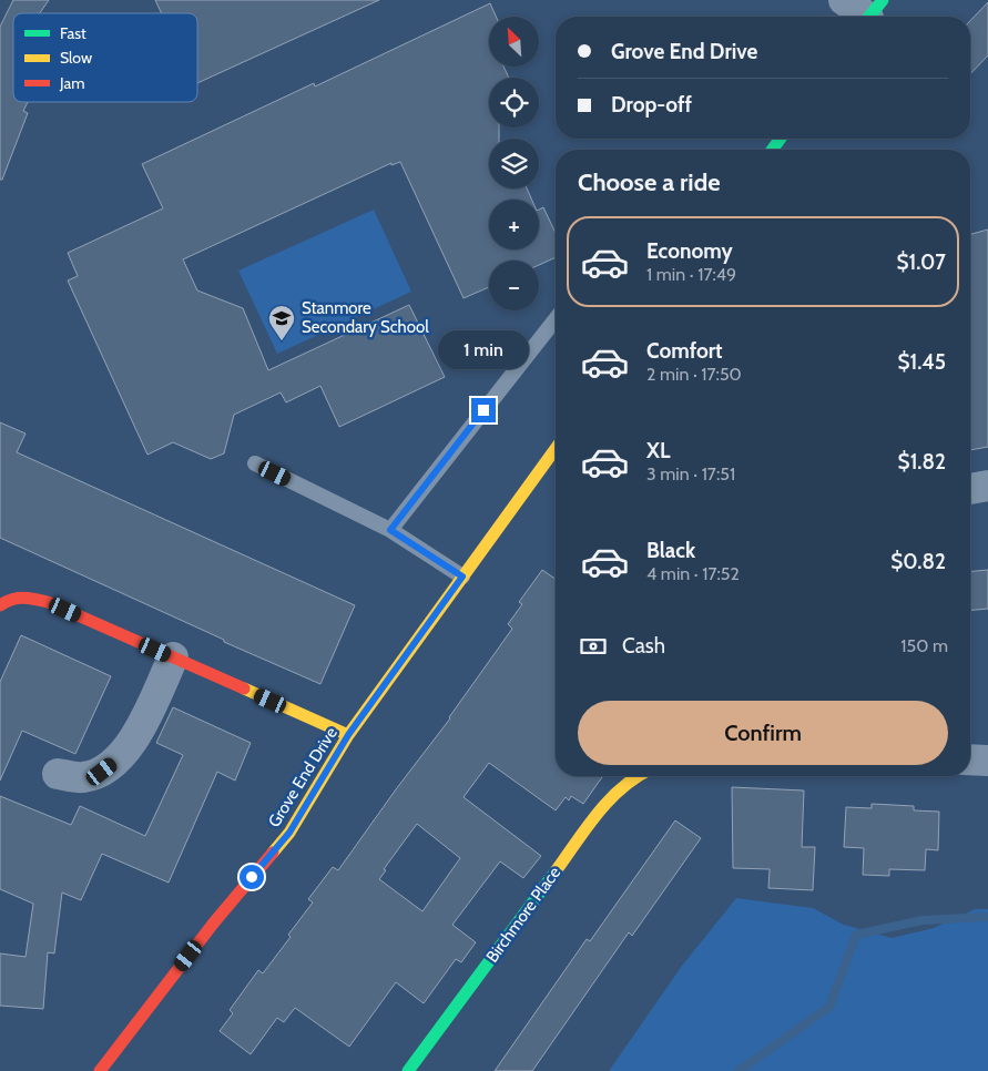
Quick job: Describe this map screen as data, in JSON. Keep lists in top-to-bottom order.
{
  "streets": {
    "street": ["Grove End Drive", "Birchmore Place"]
  },
  "places": {
    "school or university": ["Stanmore Secondary School"]
  },
  "legend": ["Fast", "Slow", "Jam"],
  "north": "top left",
  "page": {
    "map_buttons": ["+", "−"],
    "banner": ["Grove End Drive", "Drop-off"],
    "heading": "Choose a ride",
    "list": [
      {
        "name": "Economy",
        "note": "1 min · 17:49",
        "value": "$1.07"
      },
      {
        "name": "Comfort",
        "note": "2 min · 17:50",
        "value": "$1.45"
      },
      {
        "name": "XL",
        "note": "3 min · 17:51",
        "value": "$1.82"
      },
      {
        "name": "Black",
        "note": "4 min · 17:52",
        "value": "$0.82"
      }
    ],
    "bubble": "1 min",
    "pay": ["Cash", "150 m"],
    "buttons": "Confirm"
  }
}
